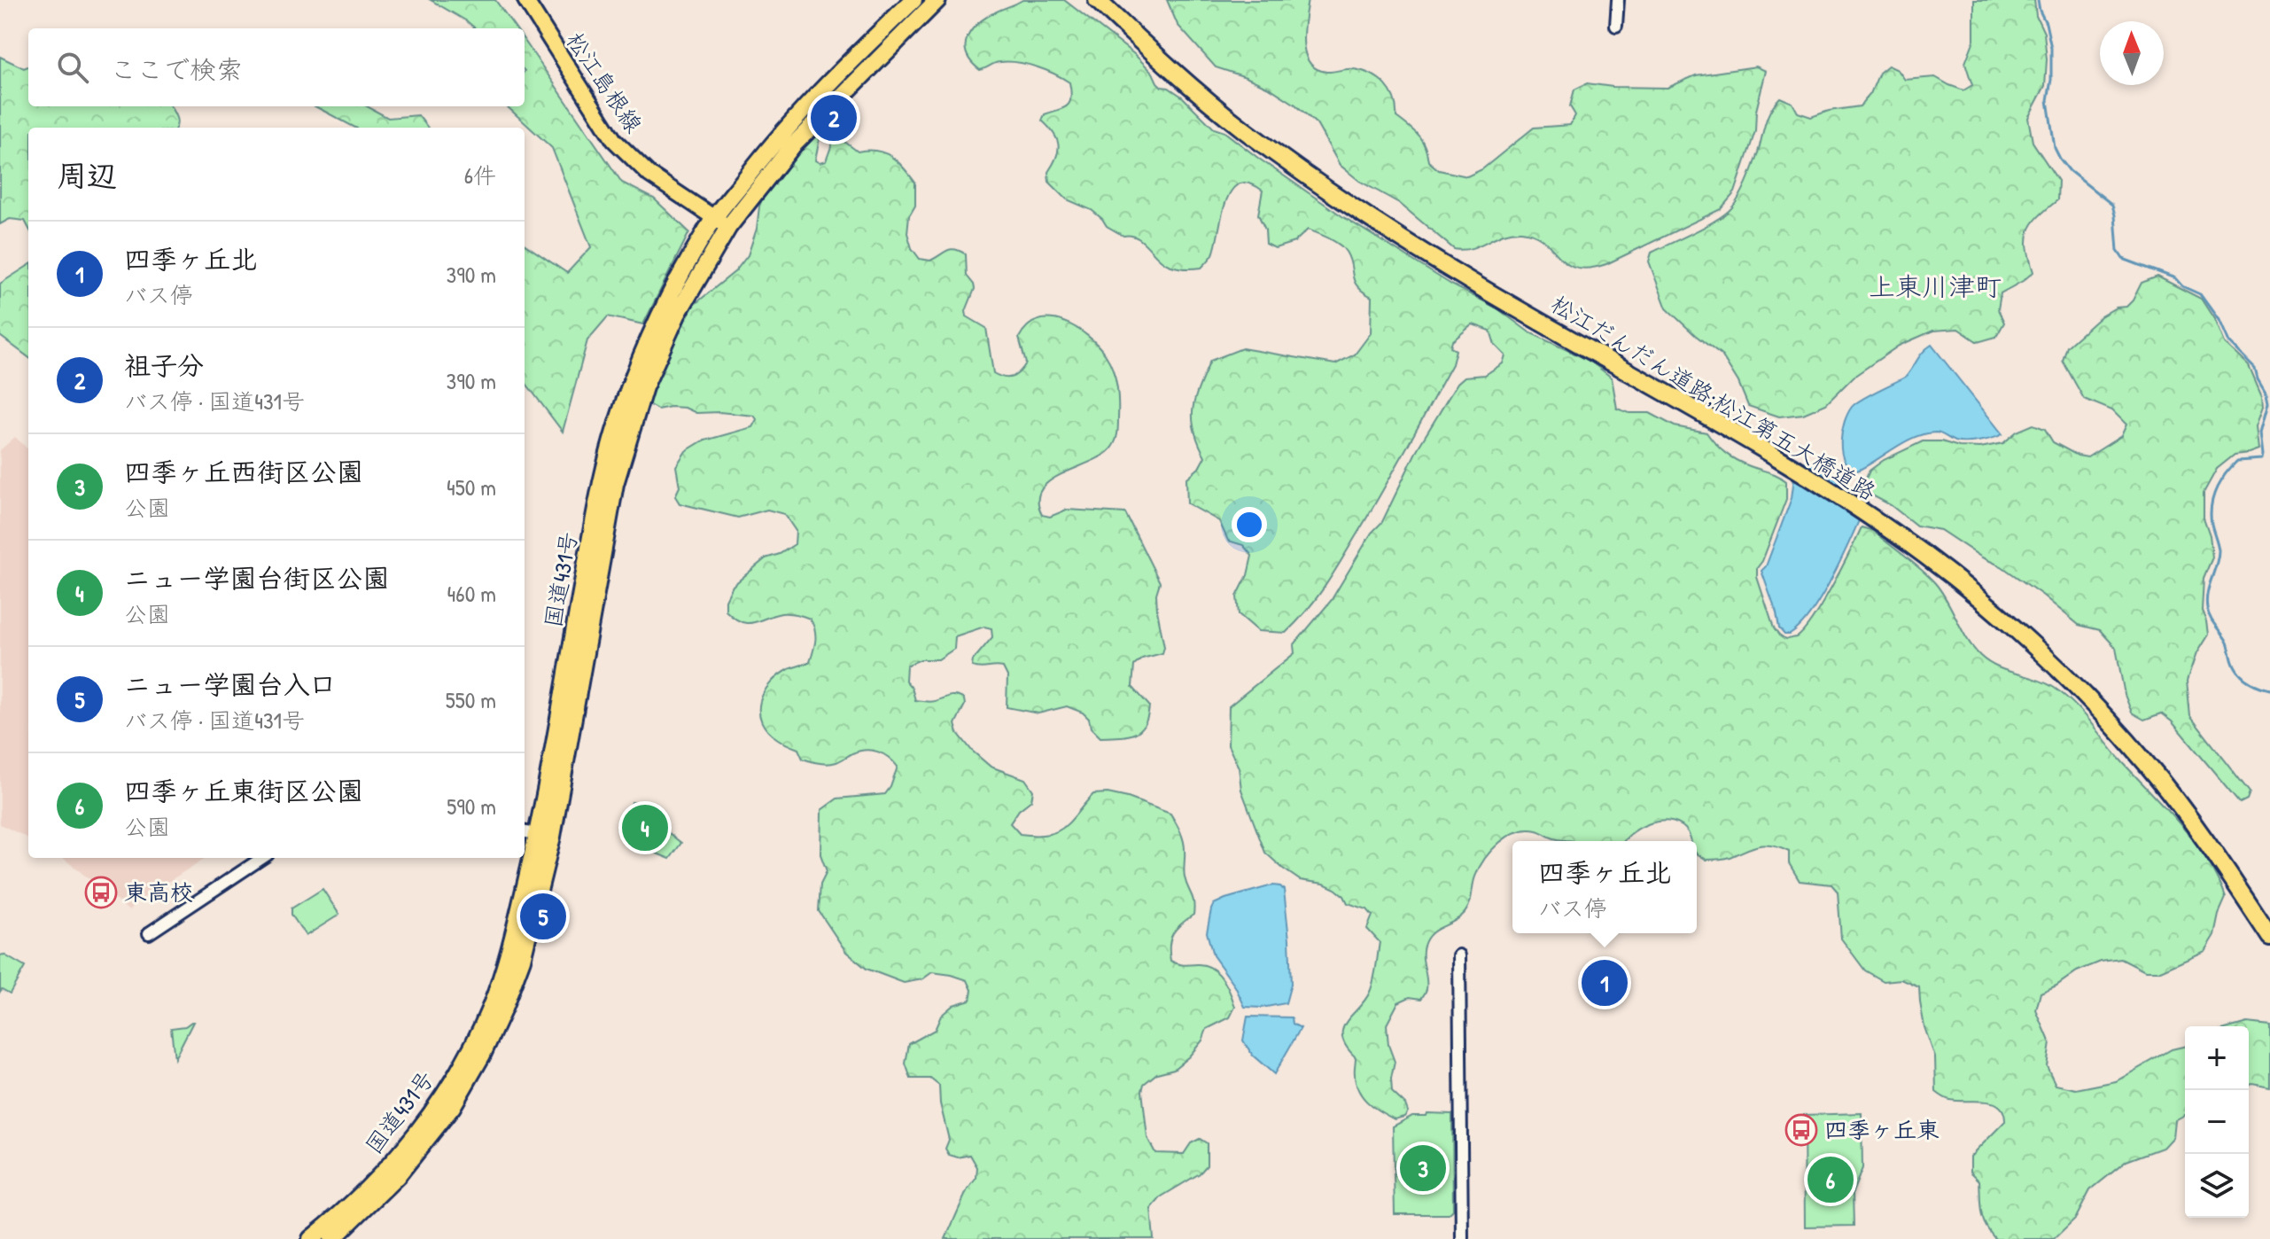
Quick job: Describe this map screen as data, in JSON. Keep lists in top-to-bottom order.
{
  "streets": {
    "highway": ["松江だんだん道路;松江第五大橋道路", "国道431号"],
    "main road": ["松江島根線"]
  },
  "crossings": [
    ["松江島根線", "国道431号"]
  ],
  "districts": ["上東川津町"],
  "places": {
    "bus stop": ["東高校", "四季ヶ丘東"]
  },
  "north": "top",
  "page": {
    "search": "ここで検索",
    "pins": [
      "2",
      "4",
      "5",
      "1",
      "3",
      "6"
    ],
    "heading": ["周辺", "6件"],
    "list": [
      {
        "mark": "1",
        "name": "四季ヶ丘北",
        "note": "バス停",
        "value": "390 m"
      },
      {
        "mark": "2",
        "name": "祖子分",
        "note": "バス停 · 国道431号",
        "value": "390 m"
      },
      {
        "mark": "3",
        "name": "四季ヶ丘西街区公園",
        "note": "公園",
        "value": "450 m"
      },
      {
        "mark": "4",
        "name": "ニュー学園台街区公園",
        "note": "公園",
        "value": "460 m"
      },
      {
        "mark": "5",
        "name": "ニュー学園台入口",
        "note": "バス停 · 国道431号",
        "value": "550 m"
      },
      {
        "mark": "6",
        "name": "四季ヶ丘東街区公園",
        "note": "公園",
        "value": "590 m"
      }
    ],
    "popup": ["四季ヶ丘北", "バス停"],
    "map_buttons": ["+", "−"]
  }
}
